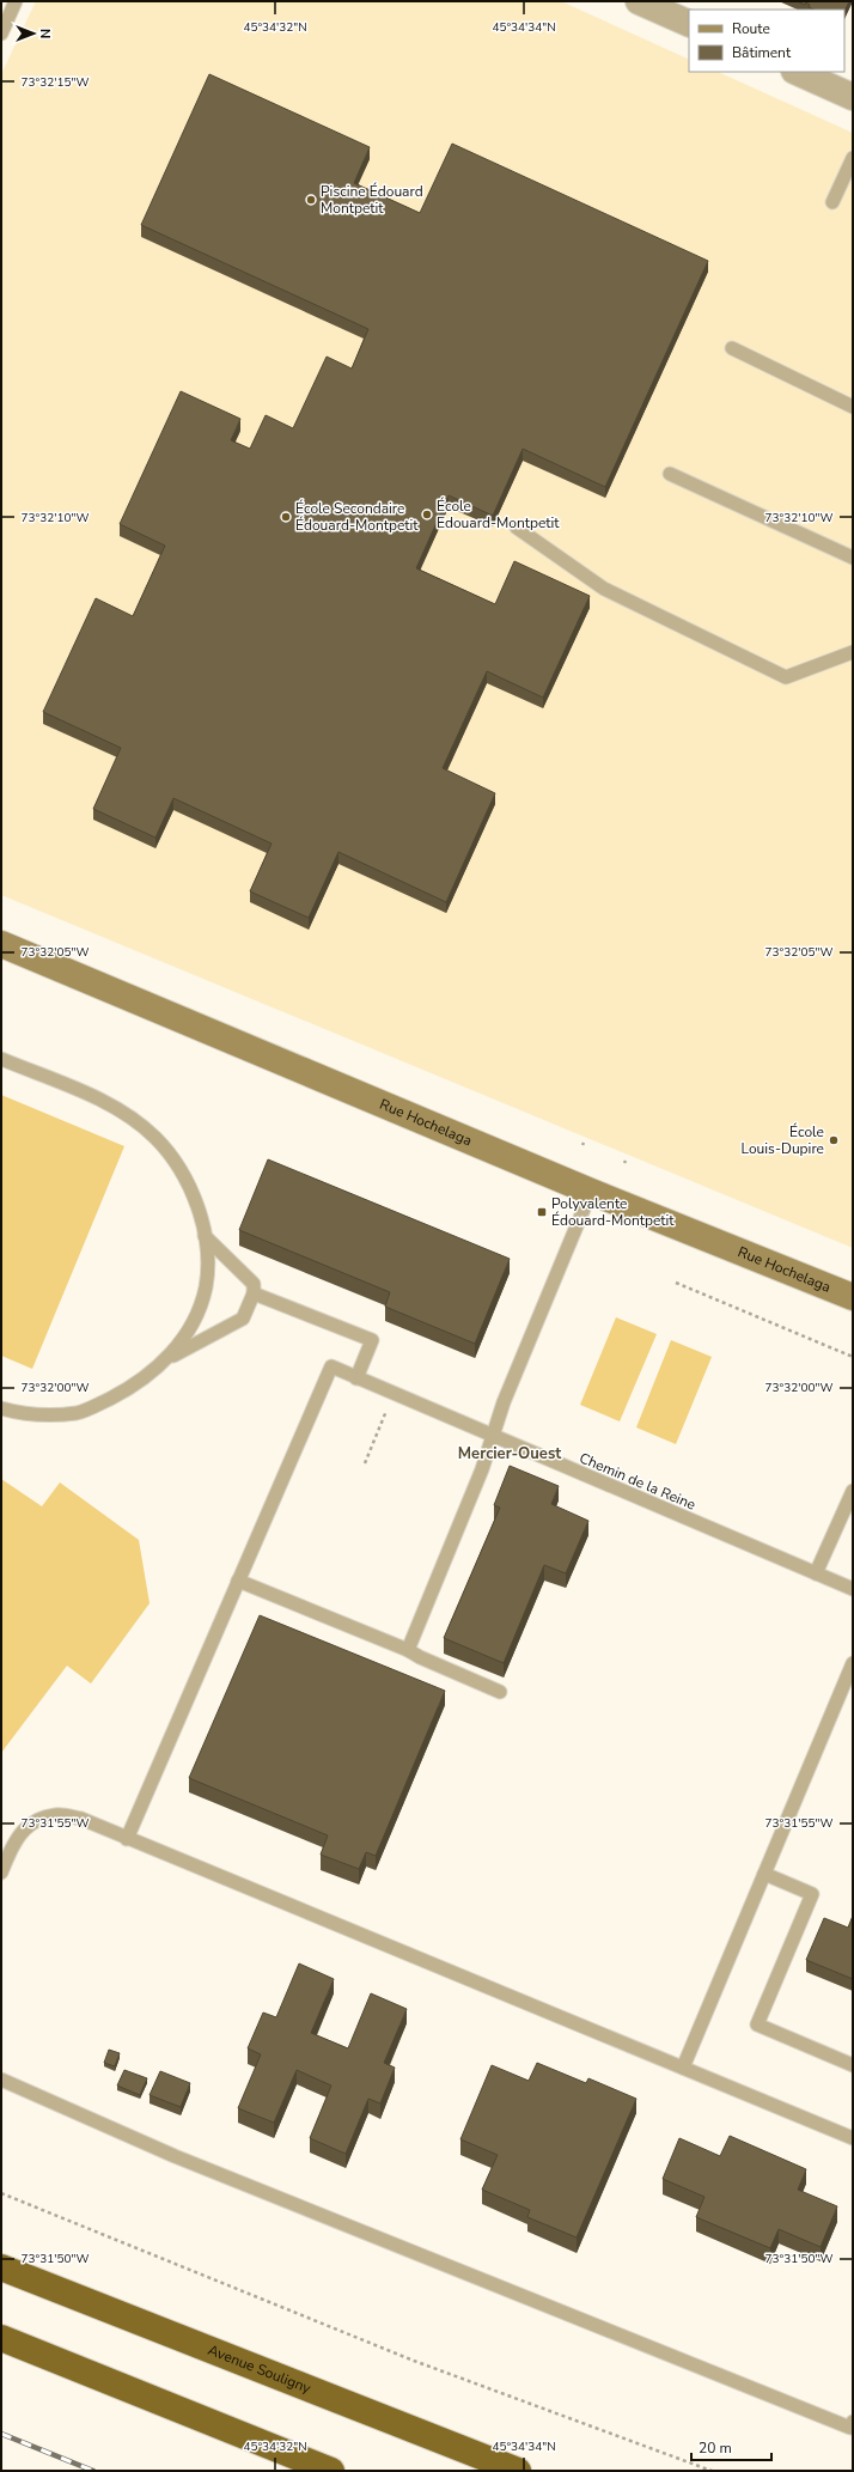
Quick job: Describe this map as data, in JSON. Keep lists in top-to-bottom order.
{
  "streets": {
    "highway": ["Avenue Souligny"],
    "main road": ["Rue Hochelaga"],
    "lane": ["Chemin de la Reine"]
  },
  "districts": ["Mercier-Ouest"],
  "places": {
    "other": [
      "Piscine Édouard Montpetit",
      "École Edouard-Montpetit",
      "École Secondaire Édouard-Montpetit",
      "École Louis-Dupire"
    ],
    "transit": ["Polyvalente Édouard-Montpetit"]
  },
  "legend": ["Route", "Bâtiment"],
  "scale_bar": "20 m",
  "north": "right",
  "coordinates": [
    "45°34'32\"N",
    "45°34'34\"N",
    "73°32'15\"W",
    "73°32'10\"W",
    "73°32'05\"W",
    "73°32'00\"W",
    "73°31'55\"W",
    "73°31'50\"W"
  ]
}
